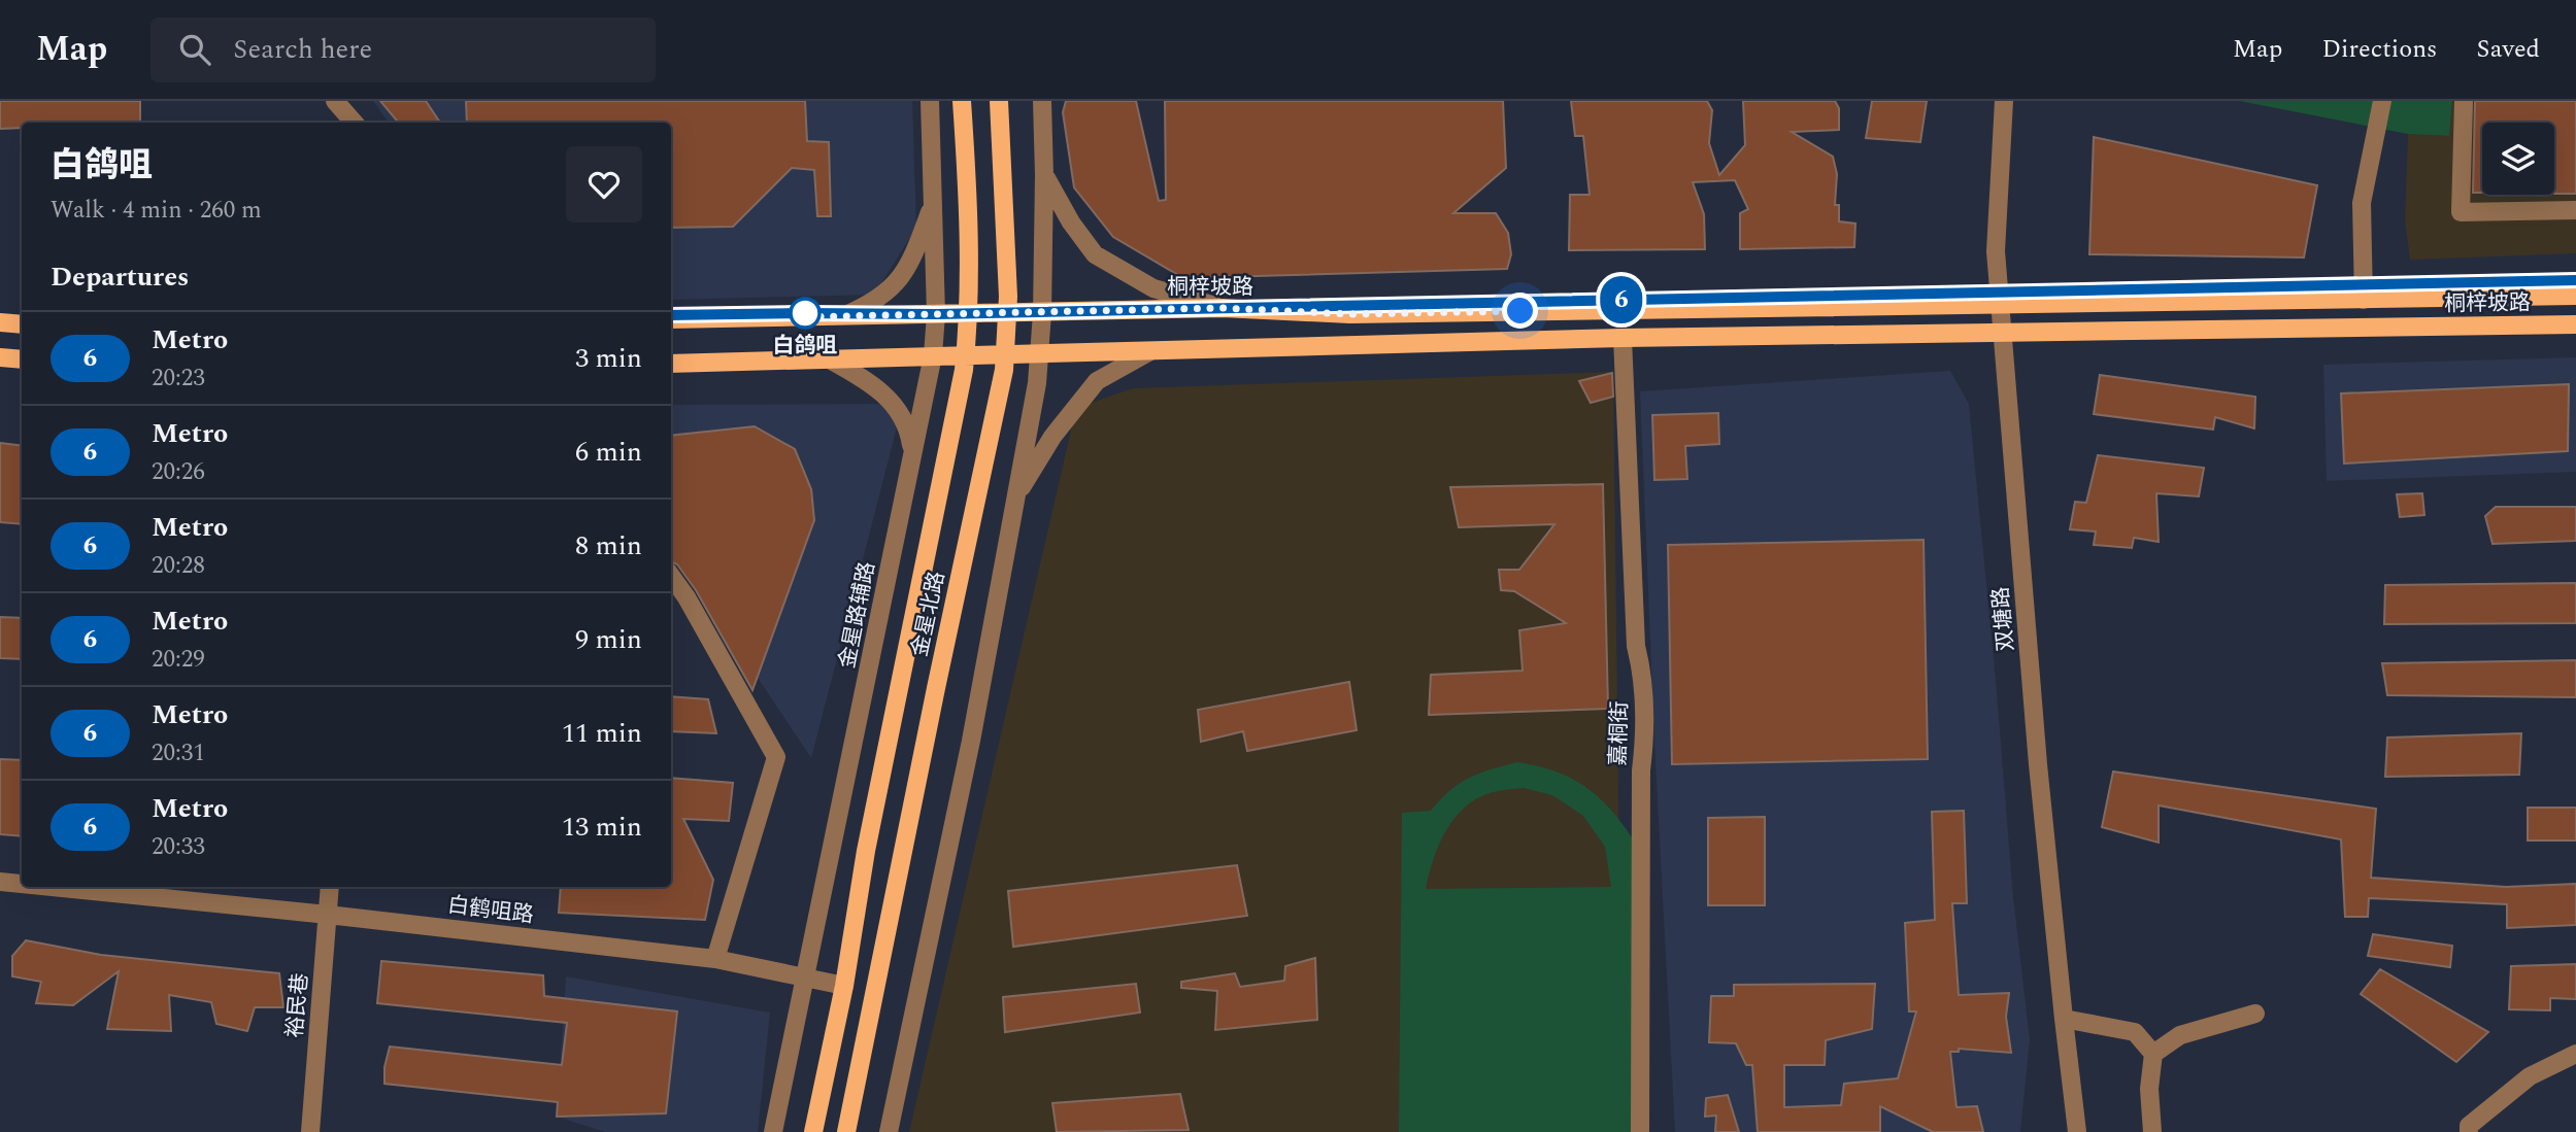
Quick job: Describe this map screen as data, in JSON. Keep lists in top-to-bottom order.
{
  "streets": {
    "main road": ["桐梓坡路", "金星北路"],
    "street": [
      "金星路辅路",
      "双塘路",
      "嘉桐街",
      "白鹤咀路",
      "裕民巷"
    ]
  },
  "crossings": [
    ["桐梓坡路", "金星北路"],
    ["桐梓坡路", "金星路辅路"],
    ["桐梓坡路", "双塘路"],
    ["桐梓坡路", "嘉桐街"],
    ["金星北路", "白鹤咀路"],
    ["金星路辅路", "白鹤咀路"],
    ["白鹤咀路", "裕民巷"]
  ],
  "places": ["白鸽咀"],
  "lines": ["metro line 6"],
  "page": {
    "header": "Map",
    "search": "Search here",
    "nav": ["Map", "Directions", "Saved"],
    "on_map": "6",
    "heading": [
      ["白鸽咀", "Walk · 4 min · 260 m"],
      "Departures"
    ],
    "list": [
      {
        "mark": "6",
        "name": "Metro",
        "note": "20:23",
        "value": "3 min"
      },
      {
        "mark": "6",
        "name": "Metro",
        "note": "20:26",
        "value": "6 min"
      },
      {
        "mark": "6",
        "name": "Metro",
        "note": "20:28",
        "value": "8 min"
      },
      {
        "mark": "6",
        "name": "Metro",
        "note": "20:29",
        "value": "9 min"
      },
      {
        "mark": "6",
        "name": "Metro",
        "note": "20:31",
        "value": "11 min"
      },
      {
        "mark": "6",
        "name": "Metro",
        "note": "20:33",
        "value": "13 min"
      }
    ]
  }
}
